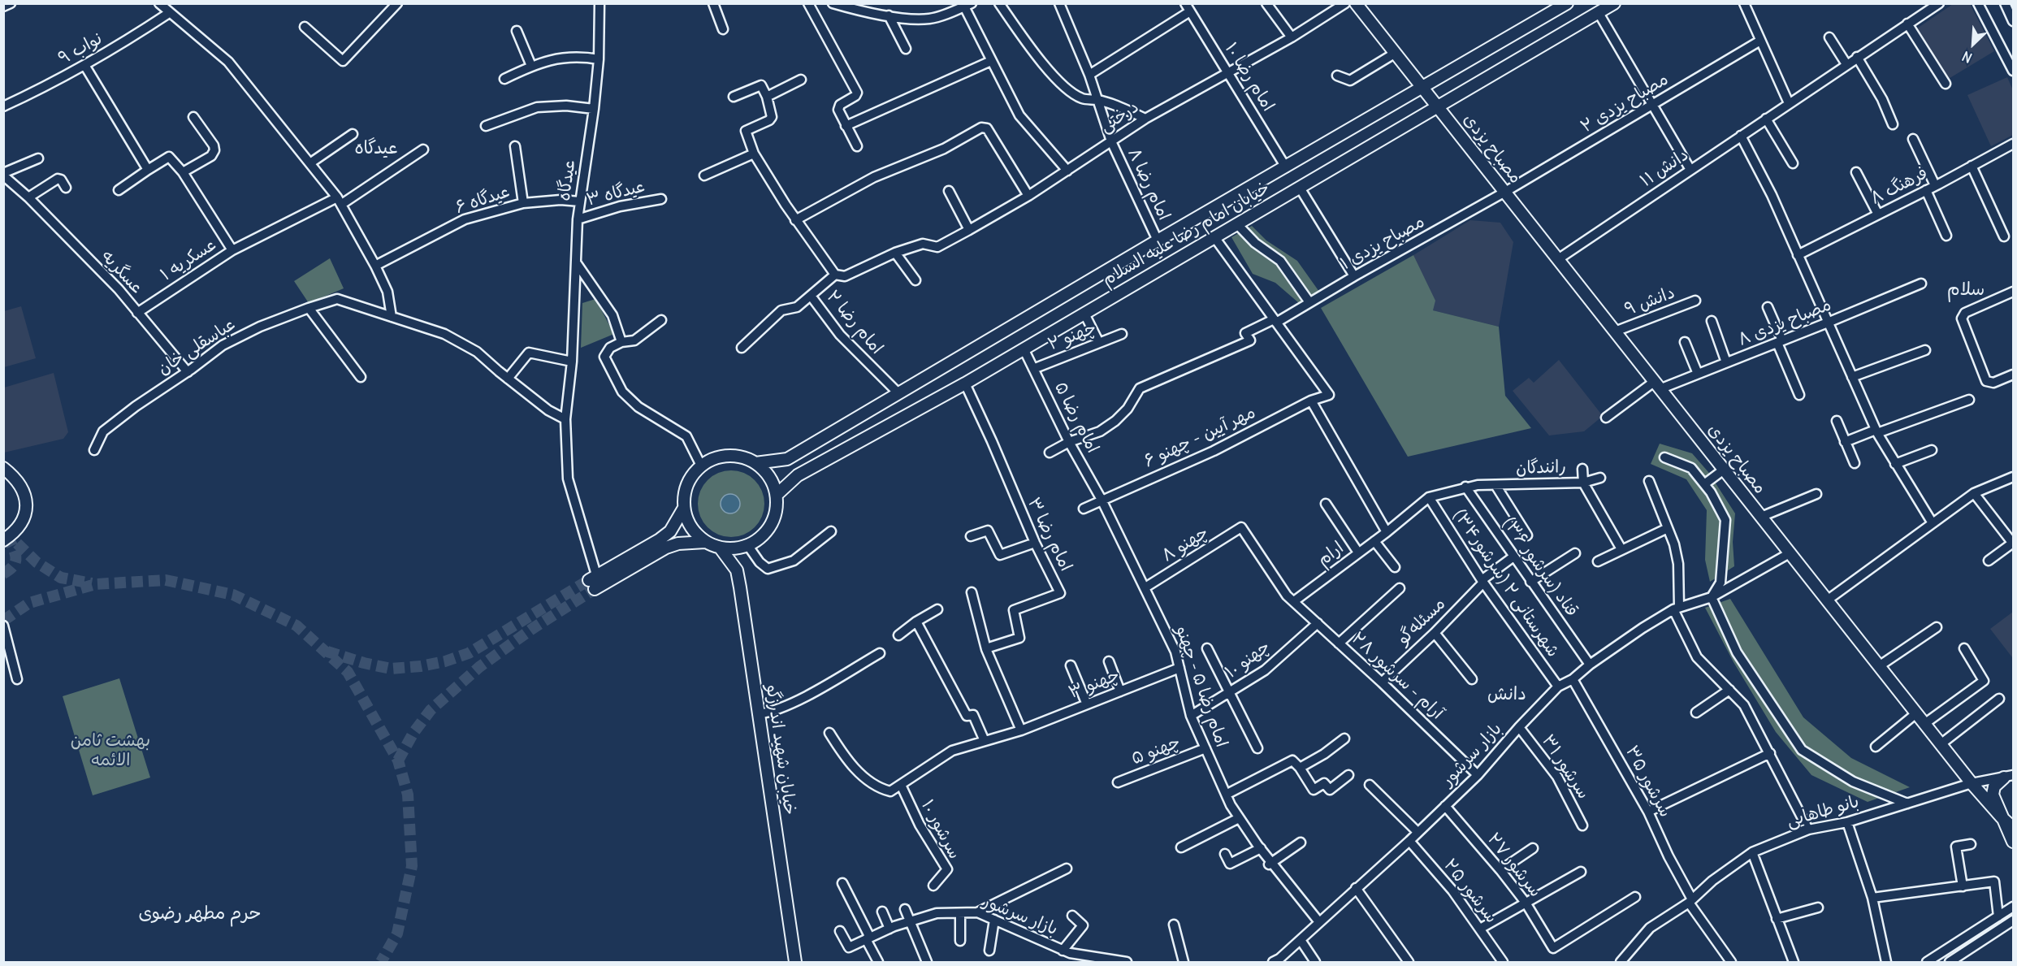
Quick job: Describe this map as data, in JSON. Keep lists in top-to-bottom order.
{
  "streets": {
    "main road": ["مصباح یزدی", "خیابان امام رضا علیه السلام", "خیابان شهید اندرزگو"],
    "street": [
      "نواب ۹",
      "امام رضا ۱۰",
      "مصباح یزدی ۲",
      "درختی",
      "دانش ۱۱",
      "عیدگاه",
      "امام رضا ۸",
      "فرهنگ ۸",
      "عیدگاه ۳",
      "عیدگاه ۶",
      "مصباح یزدی ۱",
      "عسکریه ۱",
      "عسگریه",
      "دانش ۹",
      "امام رضا ۲",
      "مصباح یزدی ۸",
      "چهنو ۲",
      "عباسقلی خان",
      "امام رضا ۵",
      "مهر آیین - چهنو ۶",
      "رانندگان",
      "امام رضا ۳",
      "چهنو ۸",
      "ارام",
      "قناد (سرشور ۳۶)",
      "شهرستانی ۲ (سرشور۳۴)",
      "مسئله‌گو",
      "چهنو ۱۰",
      "آرام - سرشور ۲۸",
      "چهنو ۳",
      "امام رضا ۵ - چهنو",
      "چهنو ۵",
      "بازار سرشور",
      "سرشور ۳۱",
      "سرشور ۳۵",
      "بانو طاهایی",
      "سرشور ۱۰",
      "سرشور ۲۷",
      "سرشور ۲۵"
    ]
  },
  "crossings": [
    ["امام رضا ۱۰", "درختی"],
    ["امام رضا ۱۰", "خیابان امام رضا علیه السلام"],
    ["مصباح یزدی ۲", "مصباح یزدی"],
    ["مصباح یزدی ۲", "مصباح یزدی ۱"],
    ["درختی", "امام رضا ۸"],
    ["درختی", "امام رضا ۲"],
    ["مصباح یزدی", "دانش ۱۱"],
    ["مصباح یزدی", "خیابان امام رضا علیه السلام"],
    ["مصباح یزدی", "مصباح یزدی ۱"],
    ["مصباح یزدی", "دانش ۹"],
    ["مصباح یزدی", "مصباح یزدی ۸"],
    ["مصباح یزدی", "بازار سرشور"],
    ["مصباح یزدی", "بانو طاهایی"],
    ["عیدگاه", "عیدگاه ۳"],
    ["عیدگاه", "عیدگاه ۶"],
    ["عیدگاه", "عباسقلی خان"],
    ["امام رضا ۸", "خیابان امام رضا علیه السلام"],
    ["خیابان امام رضا علیه السلام", "امام رضا ۲"],
    ["خیابان امام رضا علیه السلام", "امام رضا ۵"],
    ["خیابان امام رضا علیه السلام", "امام رضا ۳"],
    ["خیابان امام رضا علیه السلام", "خیابان شهید اندرزگو"],
    ["مصباح یزدی ۱", "امام رضا ۵"],
    ["مصباح یزدی ۱", "مهر آیین - چهنو ۶"],
    ["عسکریه ۱", "عسگریه"],
    ["عسگریه", "عباسقلی خان"],
    ["چهنو ۲", "امام رضا ۵"],
    ["امام رضا ۵", "مهر آیین - چهنو ۶"],
    ["امام رضا ۵", "امام رضا ۵ - چهنو"],
    ["مهر آیین - چهنو ۶", "امام رضا ۵ - چهنو"],
    ["رانندگان", "ارام"],
    ["رانندگان", "قناد (سرشور ۳۶)"],
    ["رانندگان", "شهرستانی ۲ (سرشور۳۴)"],
    ["چهنو ۸", "آرام - سرشور ۲۸"],
    ["چهنو ۸", "امام رضا ۵ - چهنو"],
    ["ارام", "آرام - سرشور ۲۸"],
    ["قناد (سرشور ۳۶)", "مسئله‌گو"],
    ["قناد (سرشور ۳۶)", "بازار سرشور"],
    ["شهرستانی ۲ (سرشور۳۴)", "مسئله‌گو"],
    ["شهرستانی ۲ (سرشور۳۴)", "بازار سرشور"],
    ["مسئله‌گو", "آرام - سرشور ۲۸"],
    ["چهنو ۱۰", "آرام - سرشور ۲۸"],
    ["چهنو ۱۰", "امام رضا ۵ - چهنو"],
    ["آرام - سرشور ۲۸", "بازار سرشور"],
    ["چهنو ۳", "امام رضا ۵ - چهنو"],
    ["چهنو ۳", "سرشور ۱۰"],
    ["امام رضا ۵ - چهنو", "چهنو ۵"],
    ["امام رضا ۵ - چهنو", "بازار سرشور"],
    ["بازار سرشور", "سرشور ۳۱"],
    ["بازار سرشور", "سرشور ۳۵"],
    ["بازار سرشور", "سرشور ۲۷"],
    ["بازار سرشور", "سرشور ۲۵"],
    ["سرشور ۳۵", "بانو طاهایی"]
  ],
  "districts": [
    "عیدگاه",
    "سلام",
    "دانش",
    "حرم مطهر رضوی"
  ],
  "parks": ["بهشت ثامن الائمه"],
  "north": "bottom left"
}
